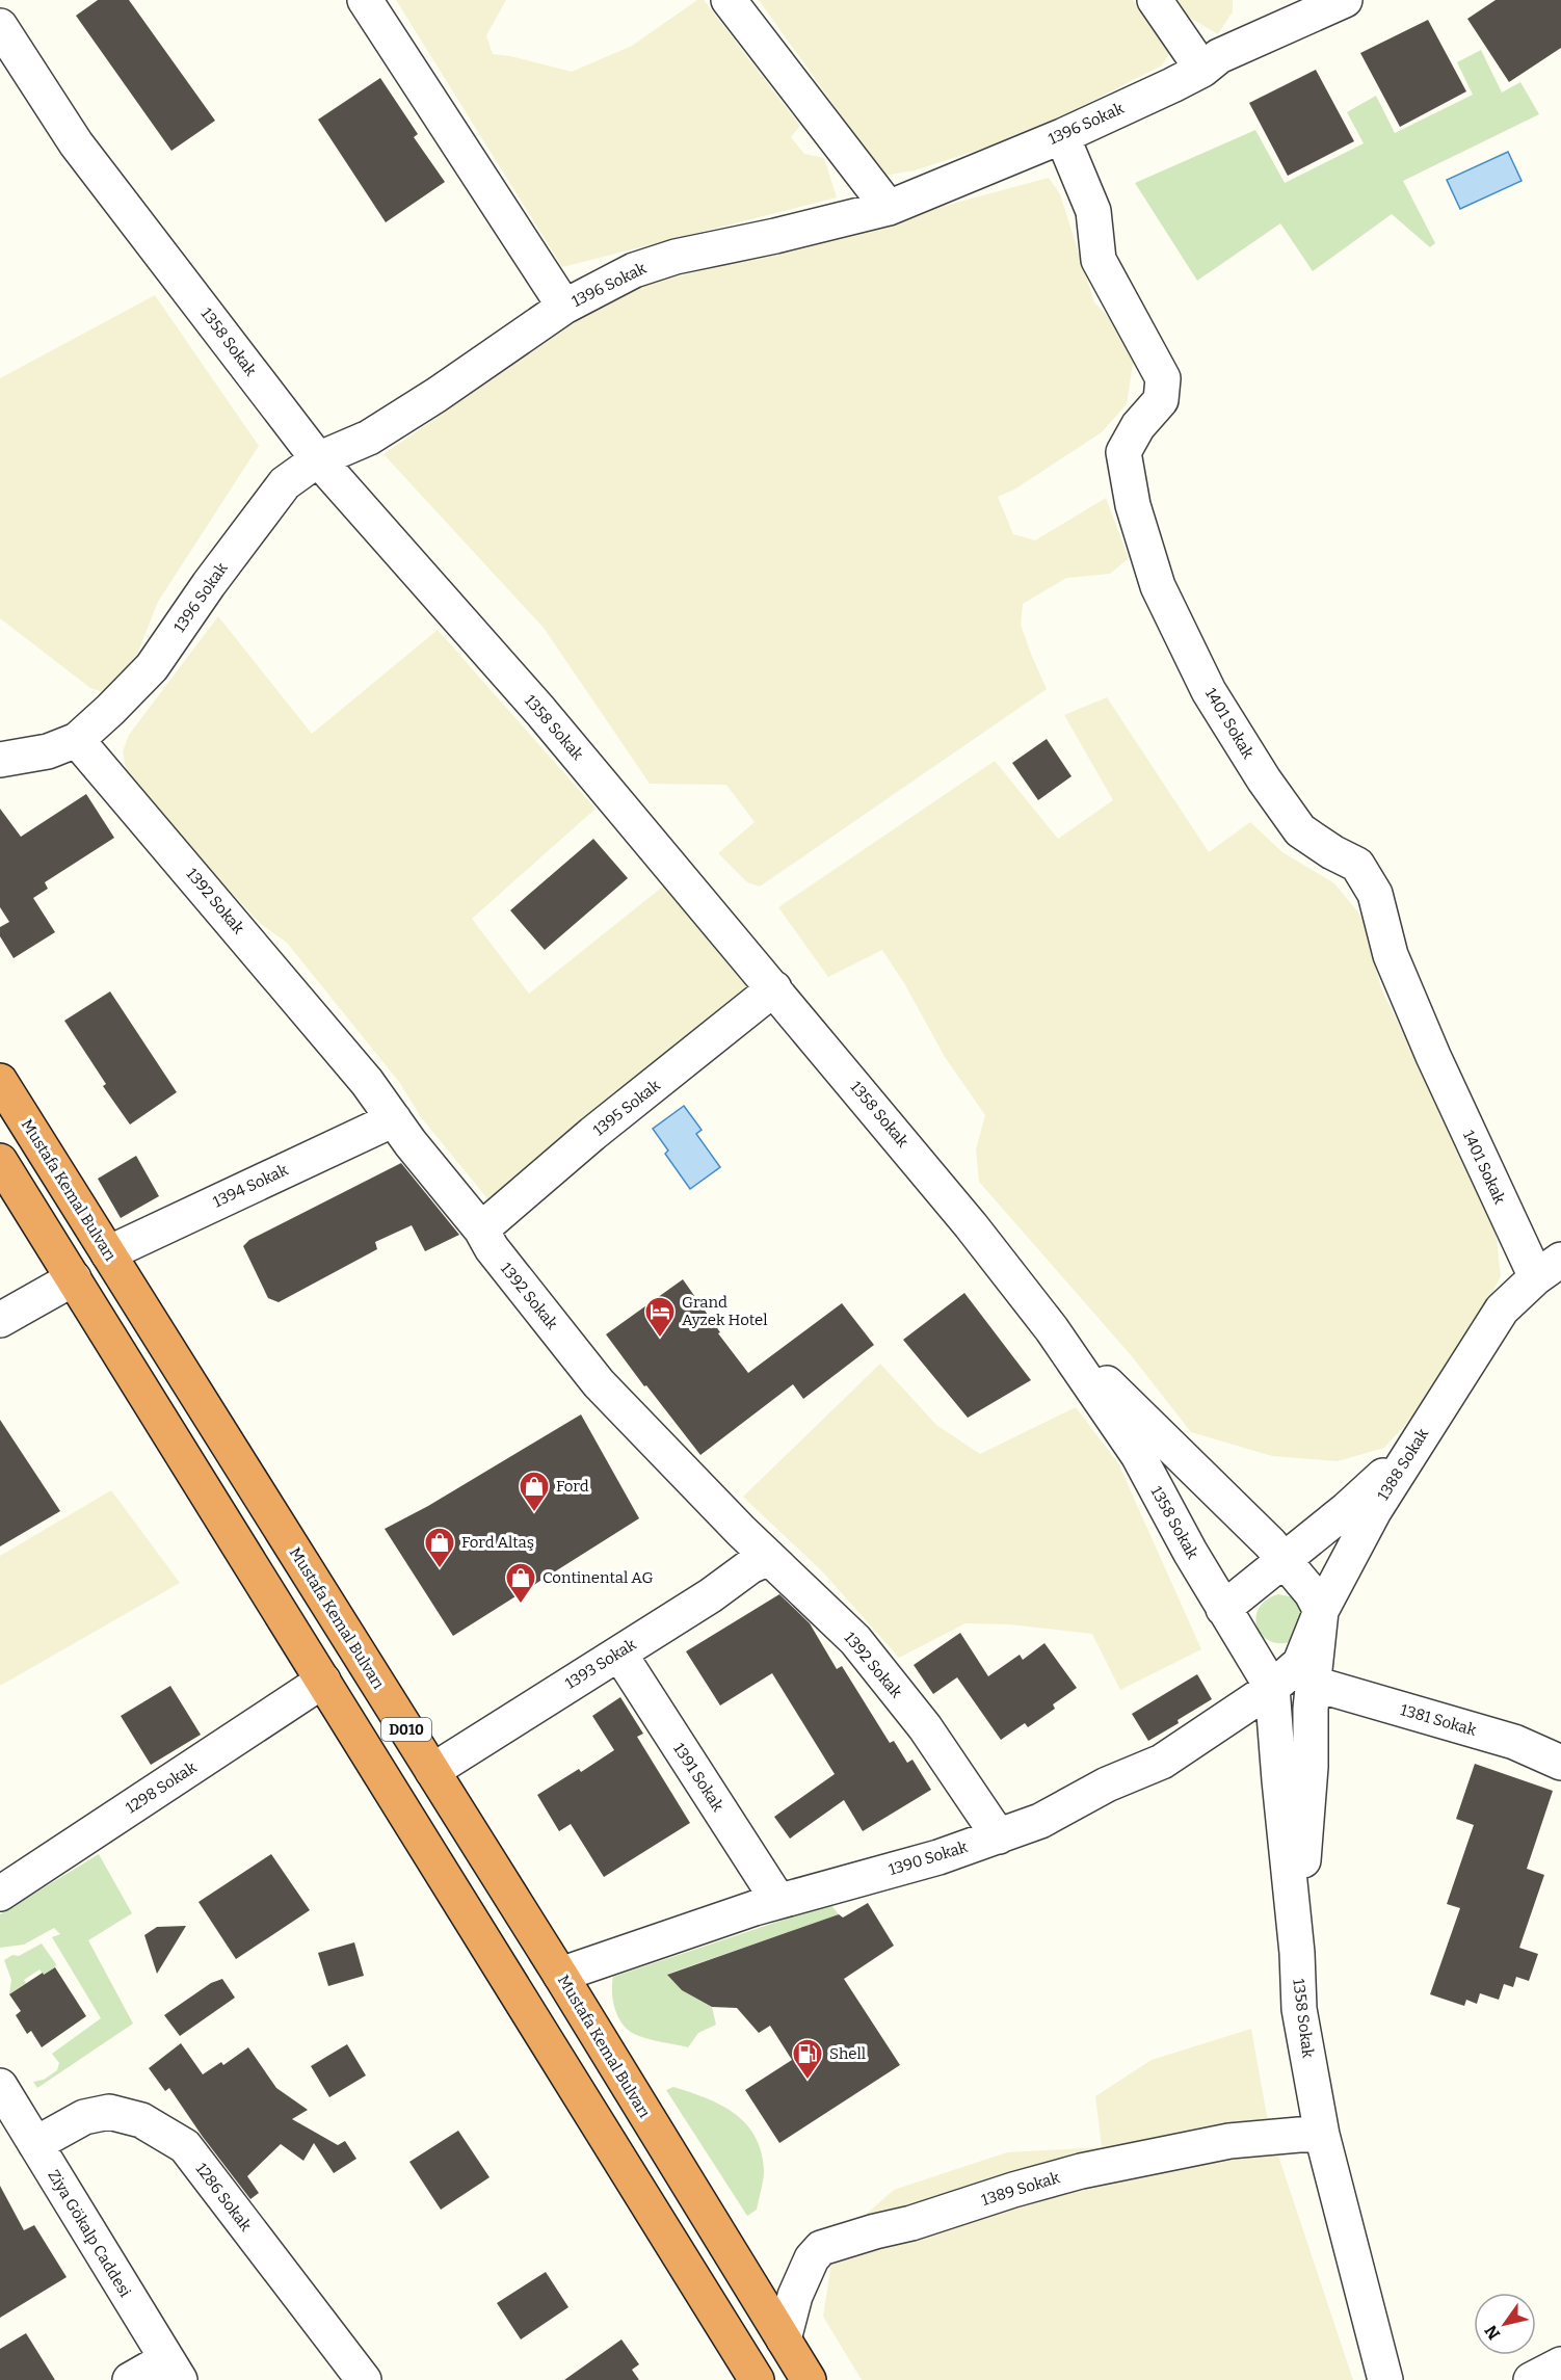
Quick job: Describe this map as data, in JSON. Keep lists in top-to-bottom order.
{
  "streets": {
    "highway": ["Mustafa Kemal Bulvarı", "D010"],
    "street": [
      "1396 Sokak",
      "1358 Sokak",
      "1401 Sokak",
      "1392 Sokak",
      "1395 Sokak",
      "1394 Sokak",
      "1388 Sokak",
      "1393 Sokak",
      "1381 Sokak",
      "1391 Sokak",
      "1298 Sokak",
      "1390 Sokak",
      "1389 Sokak",
      "1286 Sokak",
      "Ziya Gökalp Caddesi"
    ]
  },
  "crossings": [
    ["1396 Sokak", "1358 Sokak"],
    ["1396 Sokak", "1401 Sokak"],
    ["1396 Sokak", "1392 Sokak"],
    ["1358 Sokak", "1395 Sokak"],
    ["1358 Sokak", "1388 Sokak"],
    ["1358 Sokak", "1390 Sokak"],
    ["1358 Sokak", "1389 Sokak"],
    ["1401 Sokak", "1388 Sokak"],
    ["1392 Sokak", "1395 Sokak"],
    ["1392 Sokak", "1394 Sokak"],
    ["1392 Sokak", "1393 Sokak"],
    ["1392 Sokak", "1390 Sokak"],
    ["1394 Sokak", "Mustafa Kemal Bulvarı"],
    ["Mustafa Kemal Bulvarı", "1393 Sokak"],
    ["Mustafa Kemal Bulvarı", "1390 Sokak"],
    ["Mustafa Kemal Bulvarı", "1389 Sokak"],
    ["1388 Sokak", "1390 Sokak"],
    ["1393 Sokak", "1391 Sokak"],
    ["D010", "1298 Sokak"],
    ["1391 Sokak", "1390 Sokak"],
    ["1286 Sokak", "Ziya Gökalp Caddesi"]
  ],
  "places": {
    "hotel": ["Grand Ayzek Hotel"],
    "shop": ["Ford", "Ford Altaş", "Continental AG"],
    "fuel station": ["Shell"]
  },
  "north": "bottom left"
}
